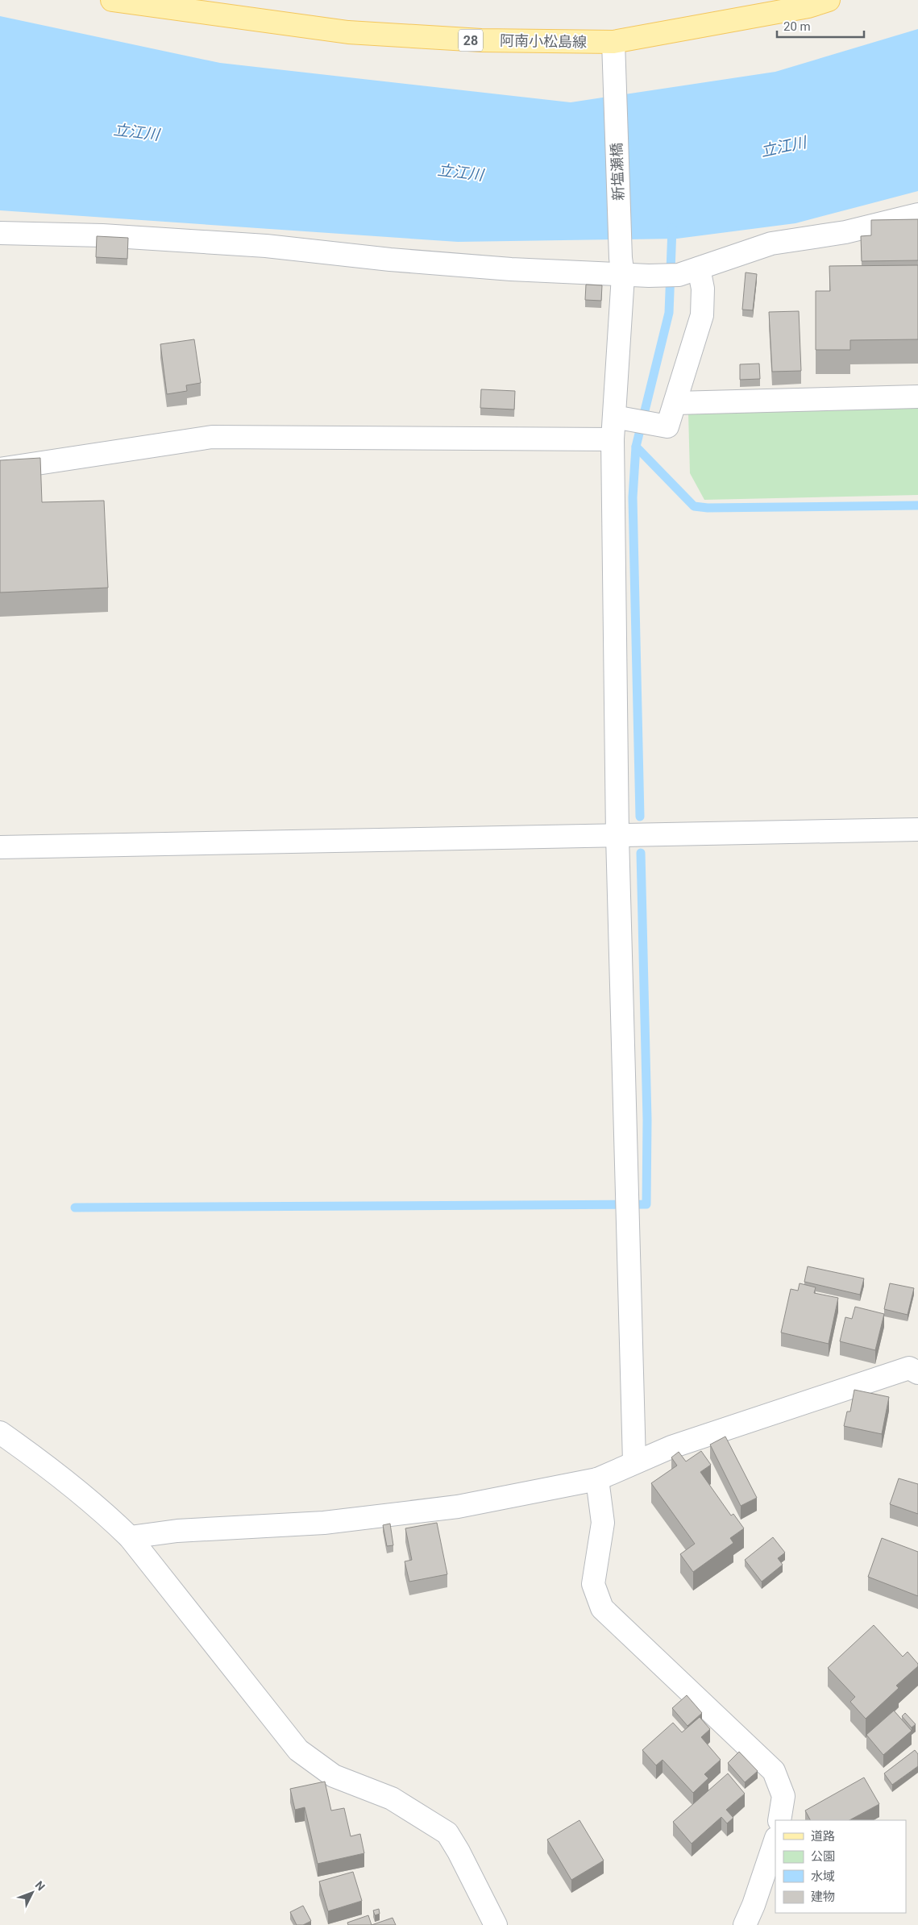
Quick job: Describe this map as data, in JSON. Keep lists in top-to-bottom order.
{
  "streets": {
    "main road": ["28", "阿南小松島線"],
    "street": ["新塩瀬橋"]
  },
  "crossings": [
    ["阿南小松島線", "新塩瀬橋"]
  ],
  "water": ["立江川"],
  "legend": [
    "道路",
    "公園",
    "水域",
    "建物"
  ],
  "scale_bar": "20 m",
  "north": "top right"
}
